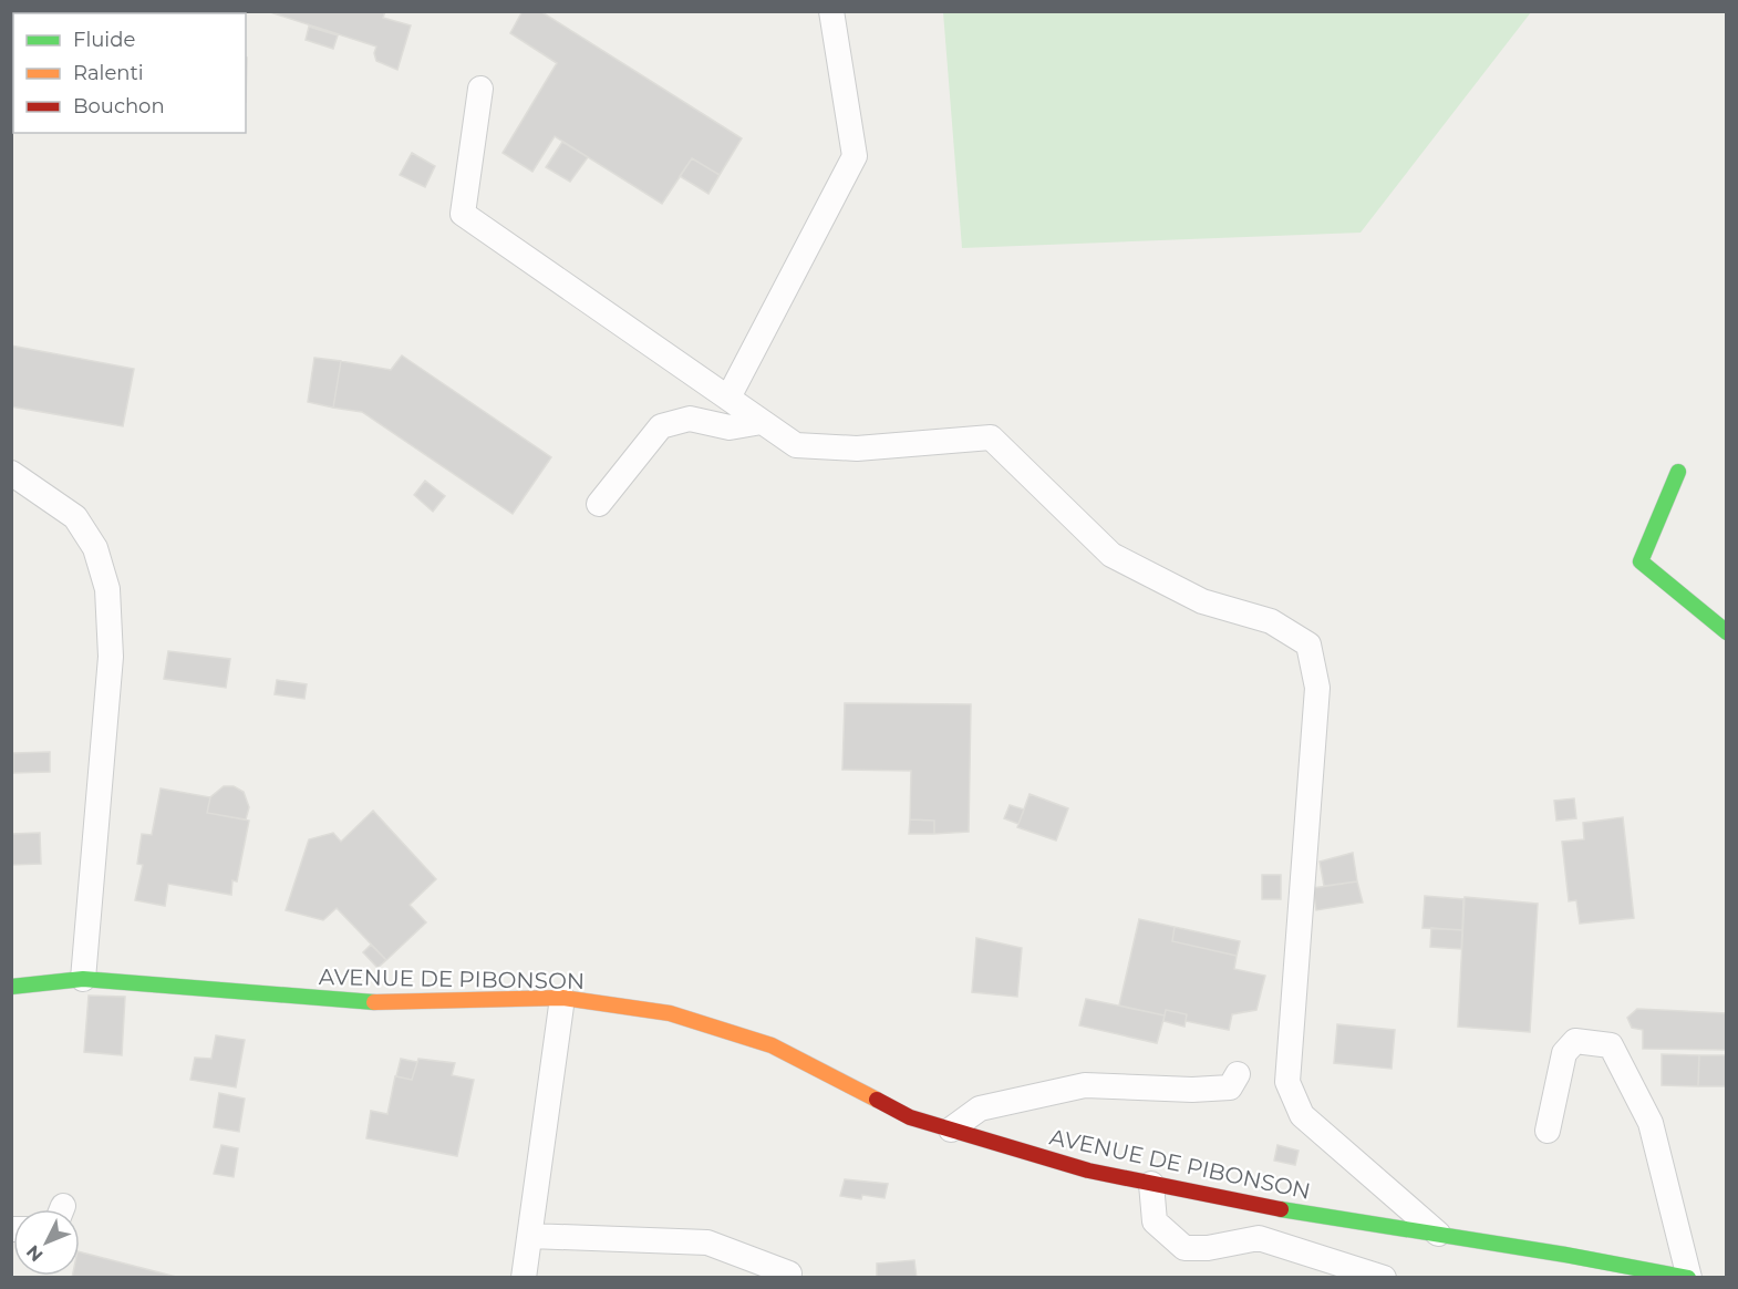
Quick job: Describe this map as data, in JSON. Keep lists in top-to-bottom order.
{
  "streets": {
    "street": ["AVENUE DE PIBONSON"]
  },
  "legend": ["Fluide", "Ralenti", "Bouchon"],
  "north": "bottom left"
}
